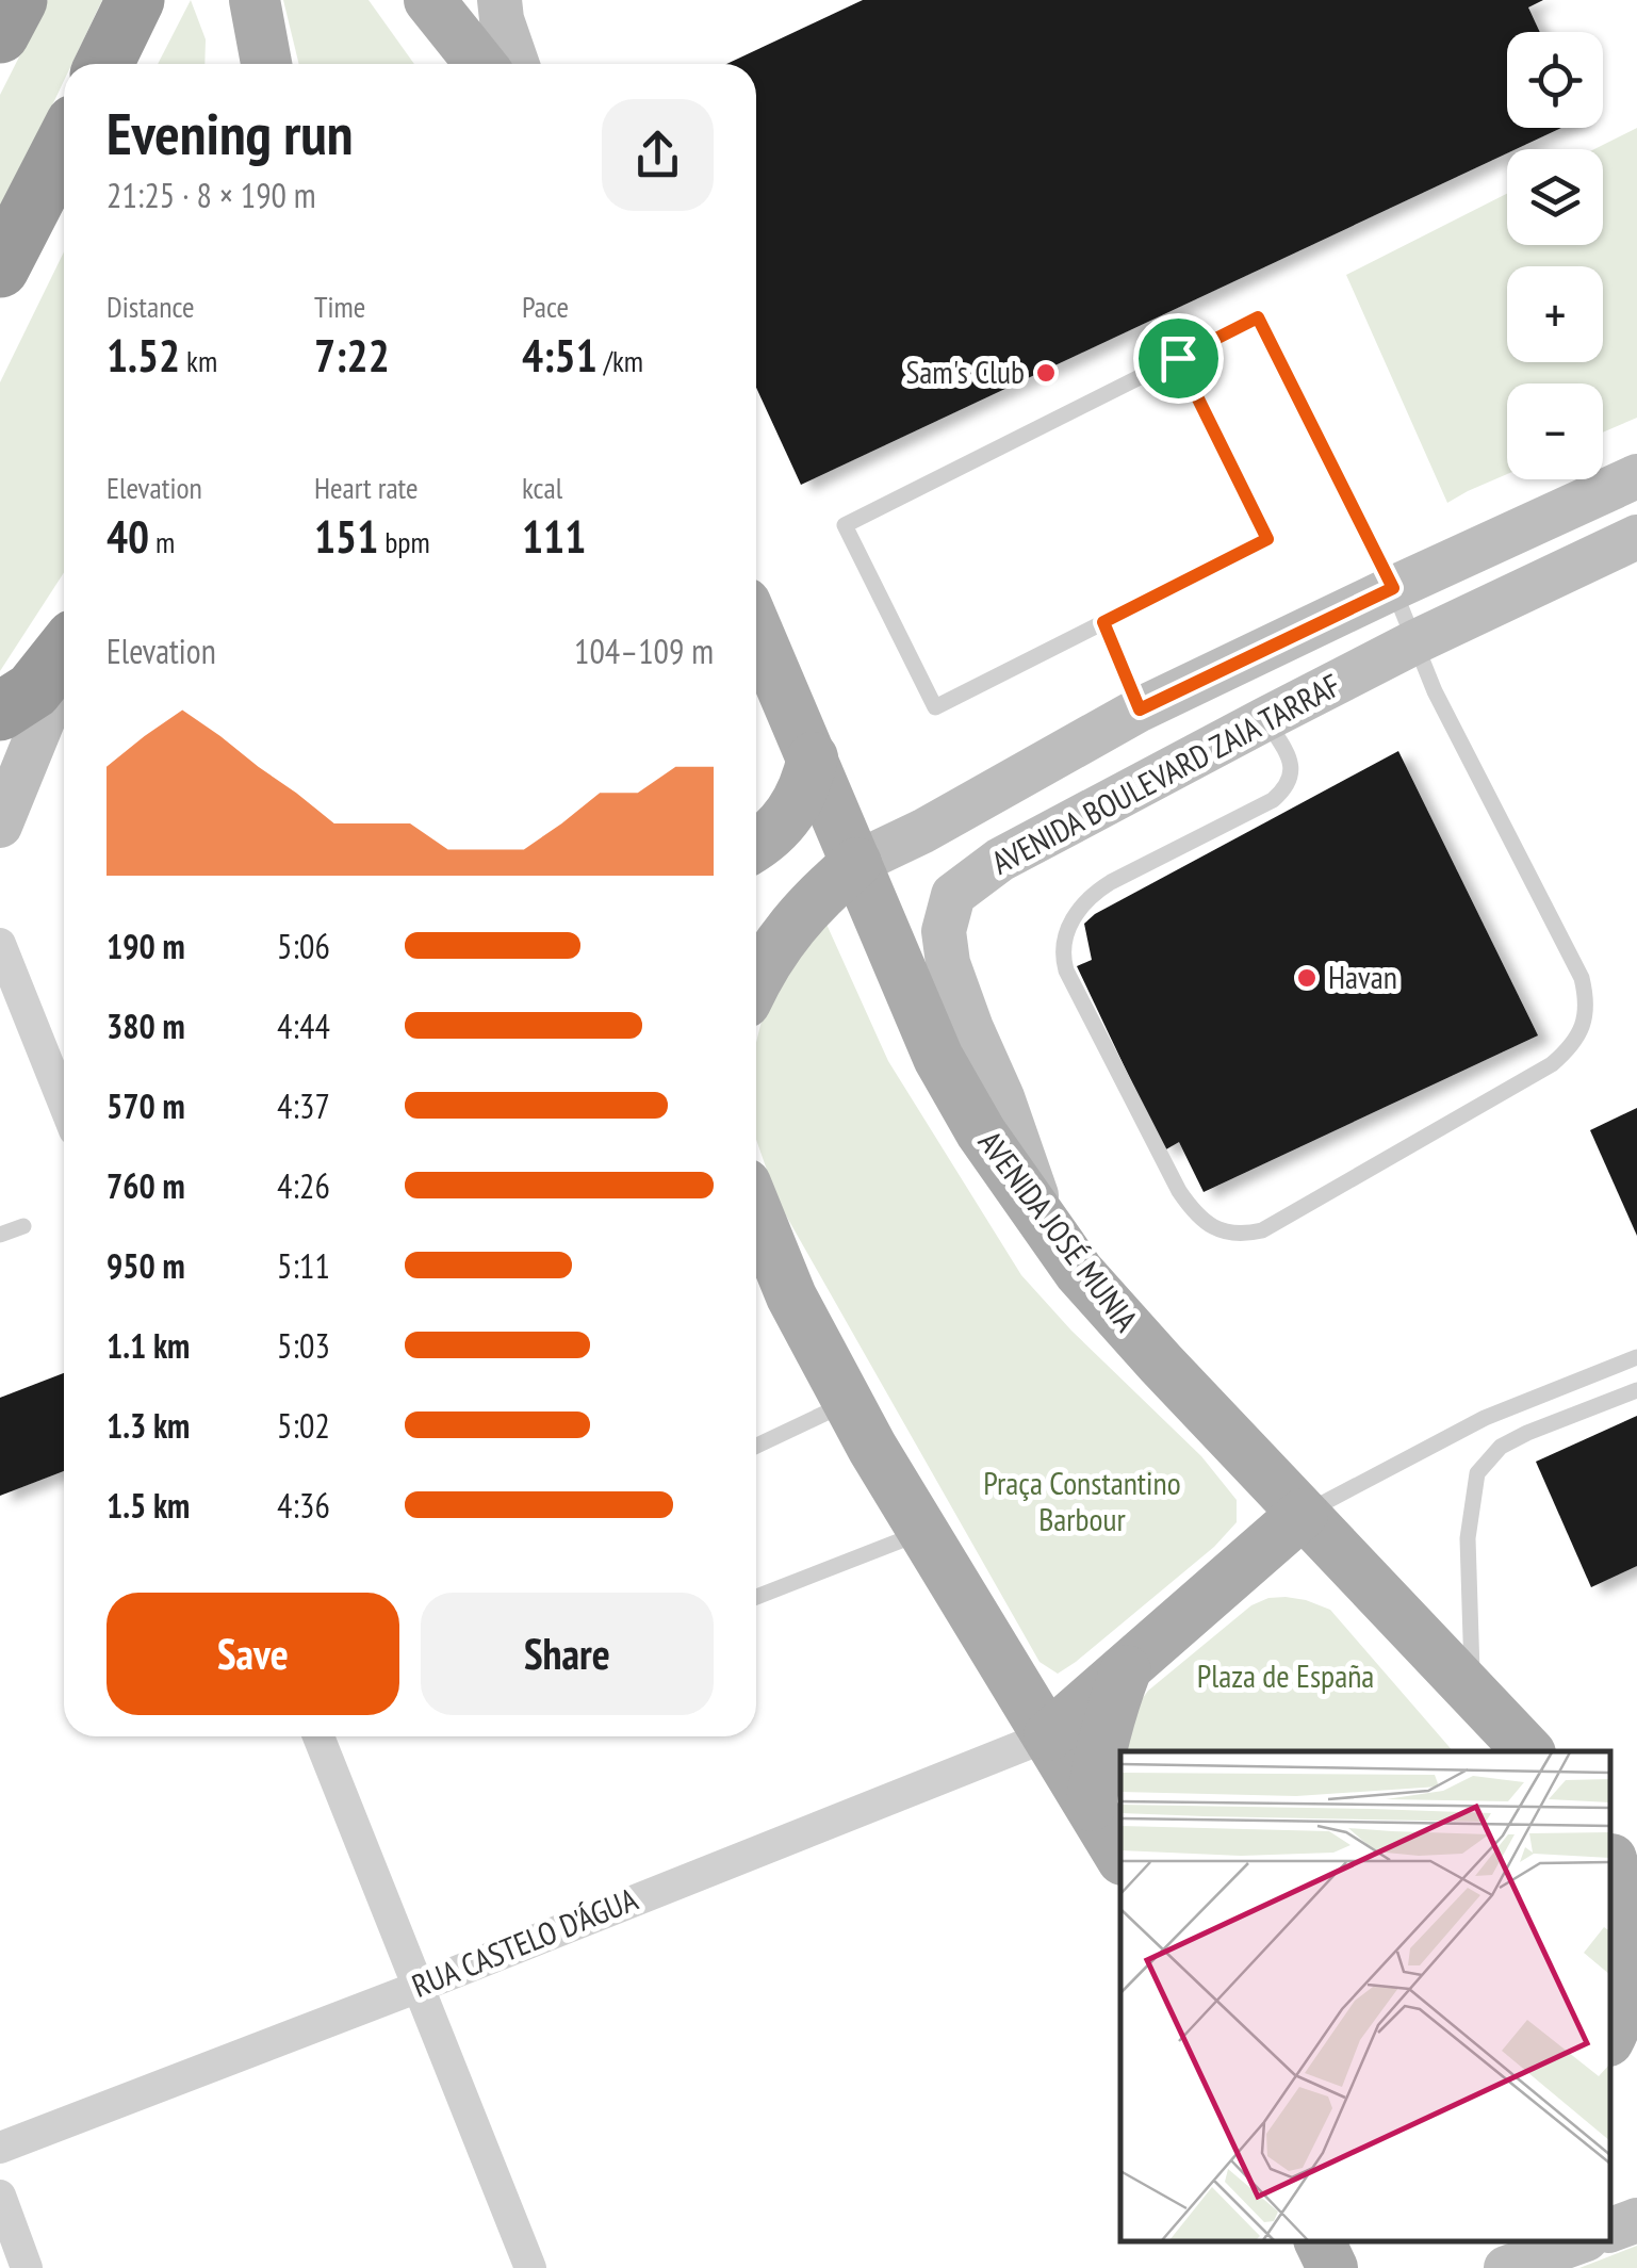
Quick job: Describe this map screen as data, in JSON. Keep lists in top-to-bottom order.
{
  "streets": {
    "main road": ["AVENIDA BOULEVARD ZAIA TARRAF", "AVENIDA JOSÉ MUNIA"],
    "street": ["RUA CASTELO D'ÁGUA"]
  },
  "crossings": [
    ["AVENIDA BOULEVARD ZAIA TARRAF", "AVENIDA JOSÉ MUNIA"]
  ],
  "parks": ["Praça Constantino Barbour", "Plaza de España"],
  "places": ["Sam's Club", "Havan"],
  "page": {
    "map_buttons": ["+", "−"],
    "heading": ["Evening run", "21:25 · 8 × 190 m"],
    "stats": [
      ["Distance", "1.52 km"],
      ["Time", "7:22"],
      ["Pace", "4:51 /km"],
      ["Elevation", "40 m"],
      ["Heart rate", "151 bpm"],
      ["kcal", "111"]
    ],
    "chart": ["Elevation", "104–109 m"],
    "list": [
      {
        "name": "190 m",
        "note": "5:06"
      },
      {
        "name": "380 m",
        "note": "4:44"
      },
      {
        "name": "570 m",
        "note": "4:37"
      },
      {
        "name": "760 m",
        "note": "4:26"
      },
      {
        "name": "950 m",
        "note": "5:11"
      },
      {
        "name": "1.1 km",
        "note": "5:03"
      },
      {
        "name": "1.3 km",
        "note": "5:02"
      },
      {
        "name": "1.5 km",
        "note": "4:36"
      }
    ],
    "buttons": ["Save", "Share"]
  }
}
